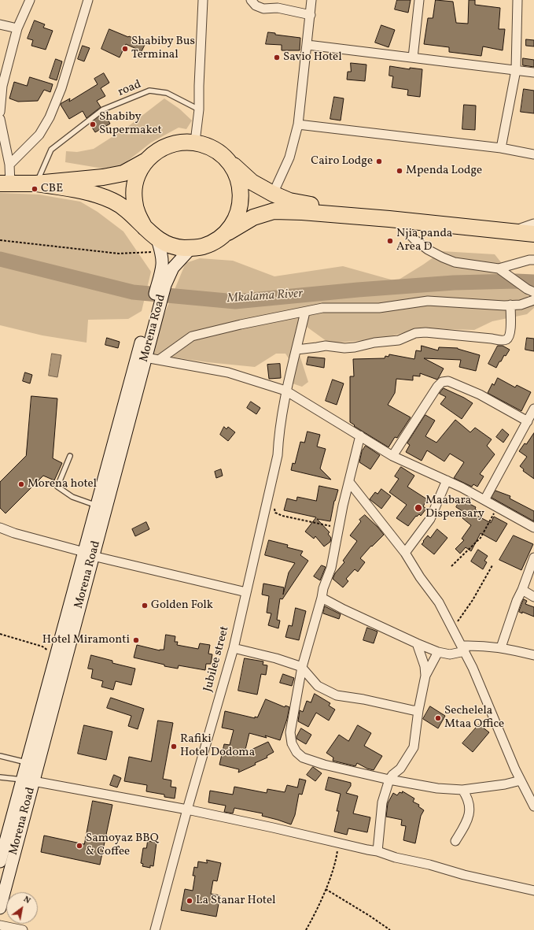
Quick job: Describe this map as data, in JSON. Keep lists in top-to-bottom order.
{
  "streets": {
    "main road": ["Morena Road"],
    "street": ["Jubilee street"],
    "lane": ["road"]
  },
  "water": ["Mkalama River"],
  "places": [
    "Shabiby Bus Terminal",
    "Savio Hotel",
    "Shabiby Supermaket",
    "Cairo Lodge",
    "Mpenda Lodge",
    "CBE",
    "Njia panda Area D",
    "Morena hotel",
    "Maabara Dispensary",
    "Golden Folk",
    "Hotel Miramonti",
    "Sechelela Mtaa Office",
    "Rafiki Hotel Dodoma",
    "Samoyaz BBQ & Coffee",
    "La Stanar Hotel"
  ],
  "north": "top right"
}
